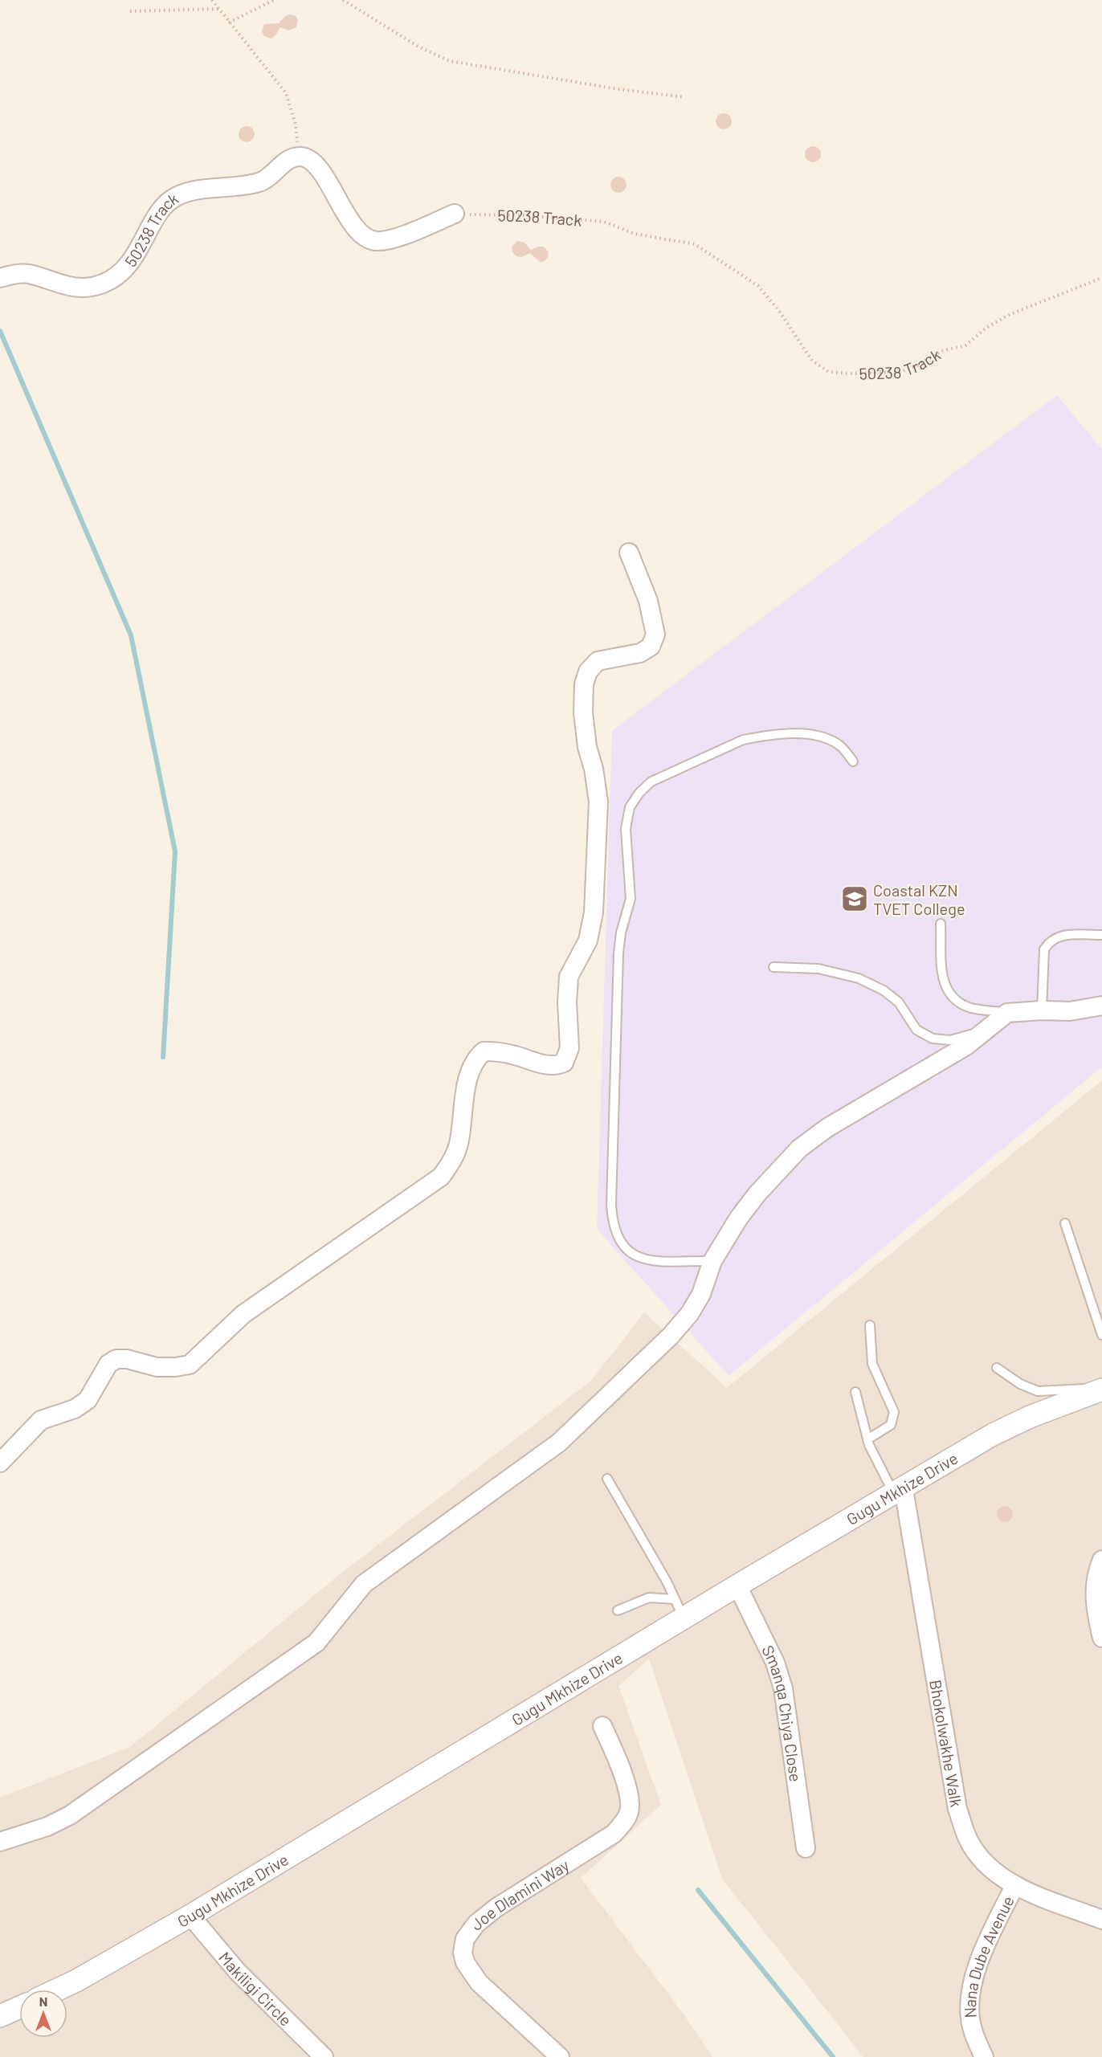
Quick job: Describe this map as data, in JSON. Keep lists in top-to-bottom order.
{
  "streets": {
    "street": [
      "50238 Track",
      "Gugu Mkhize Drive",
      "Smanqa Chiya Close",
      "Bhokolwakhe Walk",
      "Joe Dlamini Way",
      "Nana Dube Avenue",
      "Makiligi Circle"
    ]
  },
  "crossings": [
    ["Gugu Mkhize Drive", "Smanqa Chiya Close"],
    ["Gugu Mkhize Drive", "Bhokolwakhe Walk"],
    ["Gugu Mkhize Drive", "Makiligi Circle"],
    ["Bhokolwakhe Walk", "Nana Dube Avenue"]
  ],
  "places": {
    "school or university": ["Coastal KZN TVET College"]
  },
  "north": "top"
}
